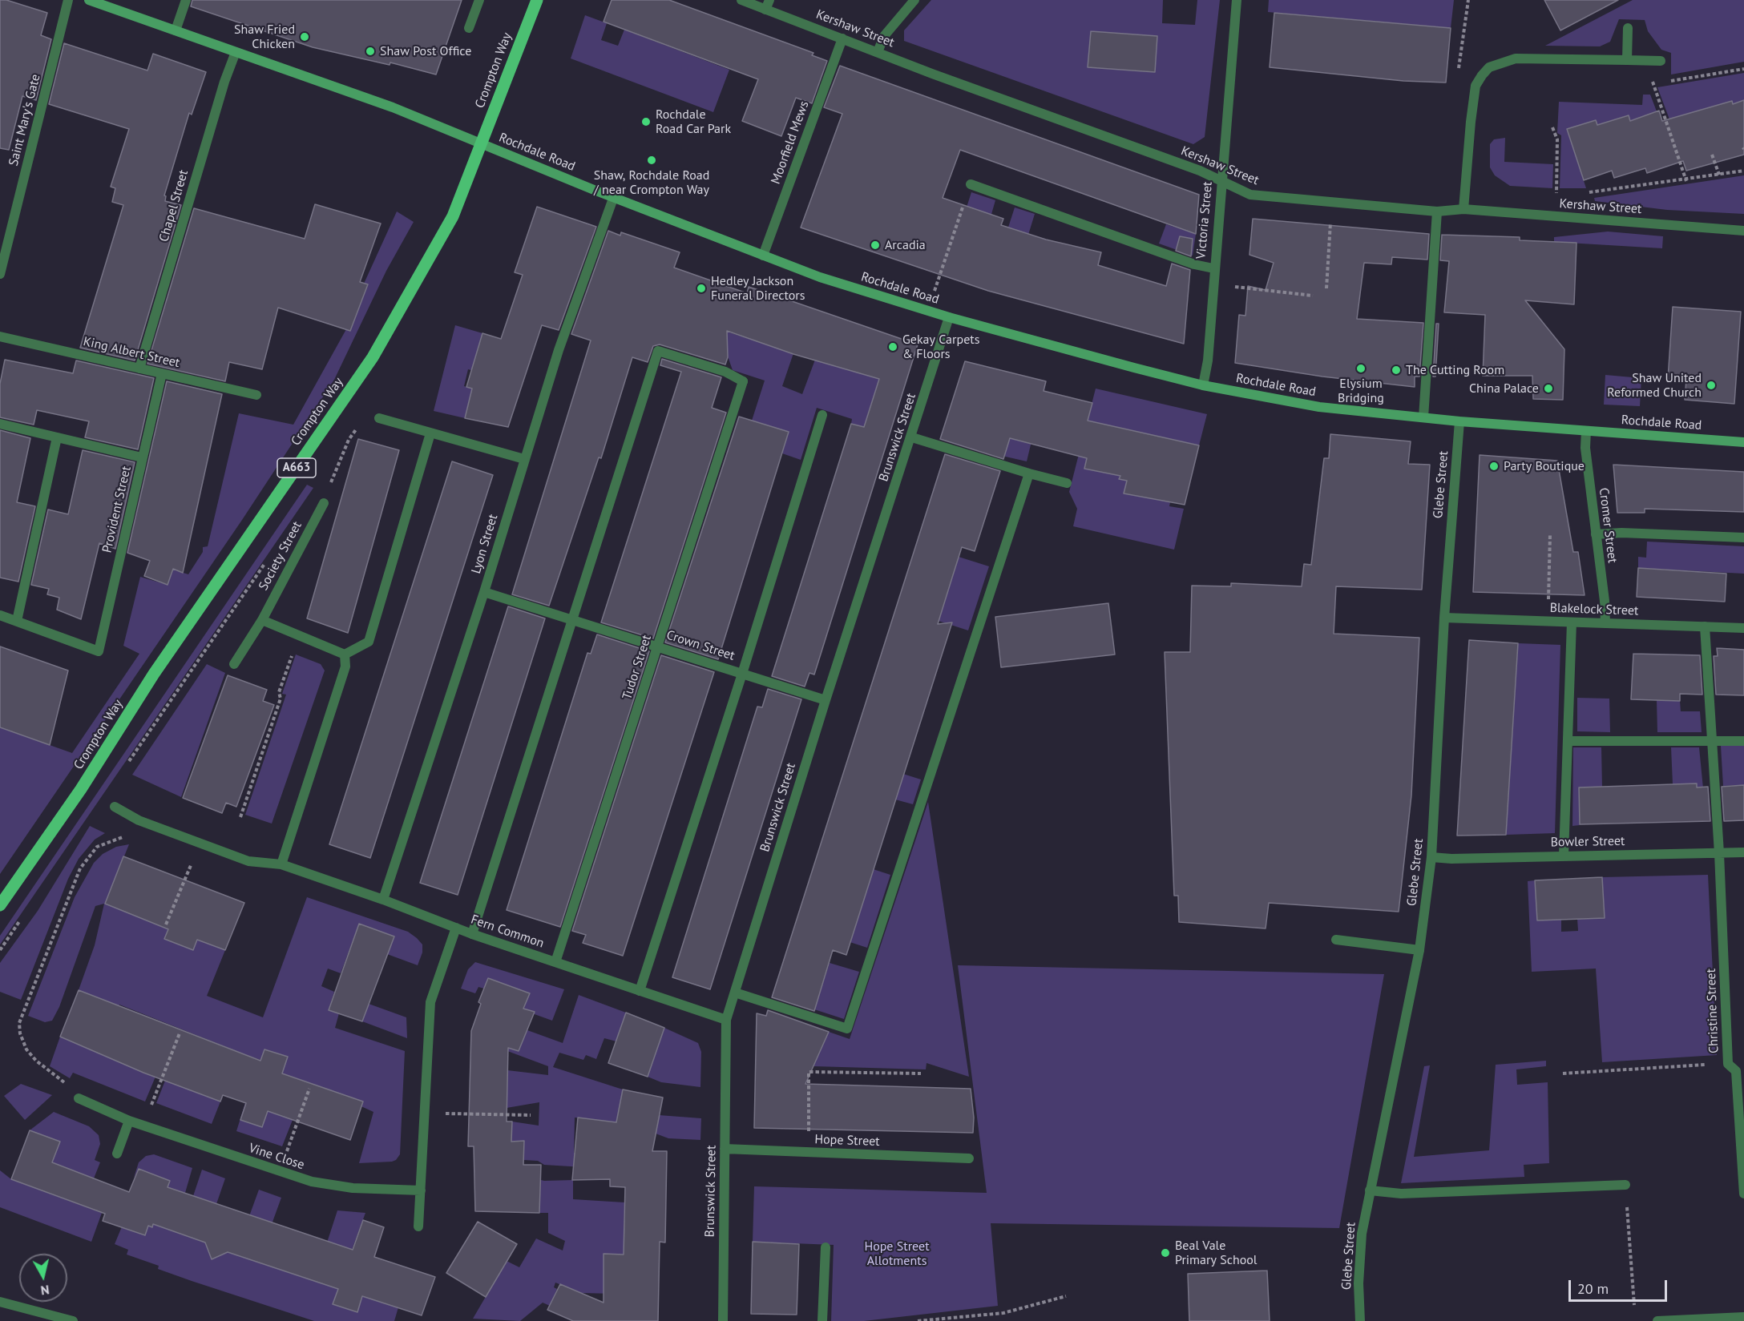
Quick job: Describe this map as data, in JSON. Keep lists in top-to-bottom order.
{
  "streets": {
    "main road": ["Crompton Way", "Rochdale Road", "A663"],
    "street": [
      "Kershaw Street",
      "Saint Mary's Gate",
      "Moorfield Mews",
      "Chapel Street",
      "Victoria Street",
      "King Albert Street",
      "Brunswick Street",
      "Glebe Street",
      "Provident Street",
      "Cromer Street",
      "Lyon Street",
      "Society Street",
      "Blakelock Street",
      "Crown Street",
      "Tudor Street",
      "Bowler Street",
      "Fern Common",
      "Christine Street",
      "Hope Street",
      "Vine Close"
    ]
  },
  "crossings": [
    ["Kershaw Street", "Moorfield Mews"],
    ["Kershaw Street", "Victoria Street"],
    ["Crompton Way", "Rochdale Road"],
    ["Moorfield Mews", "Rochdale Road"],
    ["Rochdale Road", "Chapel Street"],
    ["Rochdale Road", "Victoria Street"],
    ["Rochdale Road", "Brunswick Street"],
    ["Rochdale Road", "Glebe Street"],
    ["Rochdale Road", "Cromer Street"],
    ["Rochdale Road", "Lyon Street"],
    ["Chapel Street", "King Albert Street"],
    ["King Albert Street", "Provident Street"],
    ["Brunswick Street", "Crown Street"],
    ["Brunswick Street", "Fern Common"],
    ["Brunswick Street", "Hope Street"],
    ["Glebe Street", "Blakelock Street"],
    ["Glebe Street", "Bowler Street"],
    ["Cromer Street", "Blakelock Street"],
    ["Lyon Street", "Crown Street"],
    ["Lyon Street", "Fern Common"],
    ["Blakelock Street", "Christine Street"],
    ["Crown Street", "Tudor Street"],
    ["Tudor Street", "Fern Common"],
    ["Bowler Street", "Christine Street"]
  ],
  "parks": ["Hope Street Allotments"],
  "places": [
    "Shaw Fried Chicken",
    "Shaw Post Office",
    "Rochdale Road Car Park",
    "Shaw, Rochdale Road / near Crompton Way",
    "Arcadia",
    "Hedley Jackson Funeral Directors",
    "Gekay Carpets & Floors",
    "Elysium Bridging",
    "The Cutting Room",
    "Shaw United Reformed Church",
    "China Palace",
    "Party Boutique",
    "Beal Vale Primary School"
  ],
  "scale_bar": "20 m",
  "north": "bottom"
}
